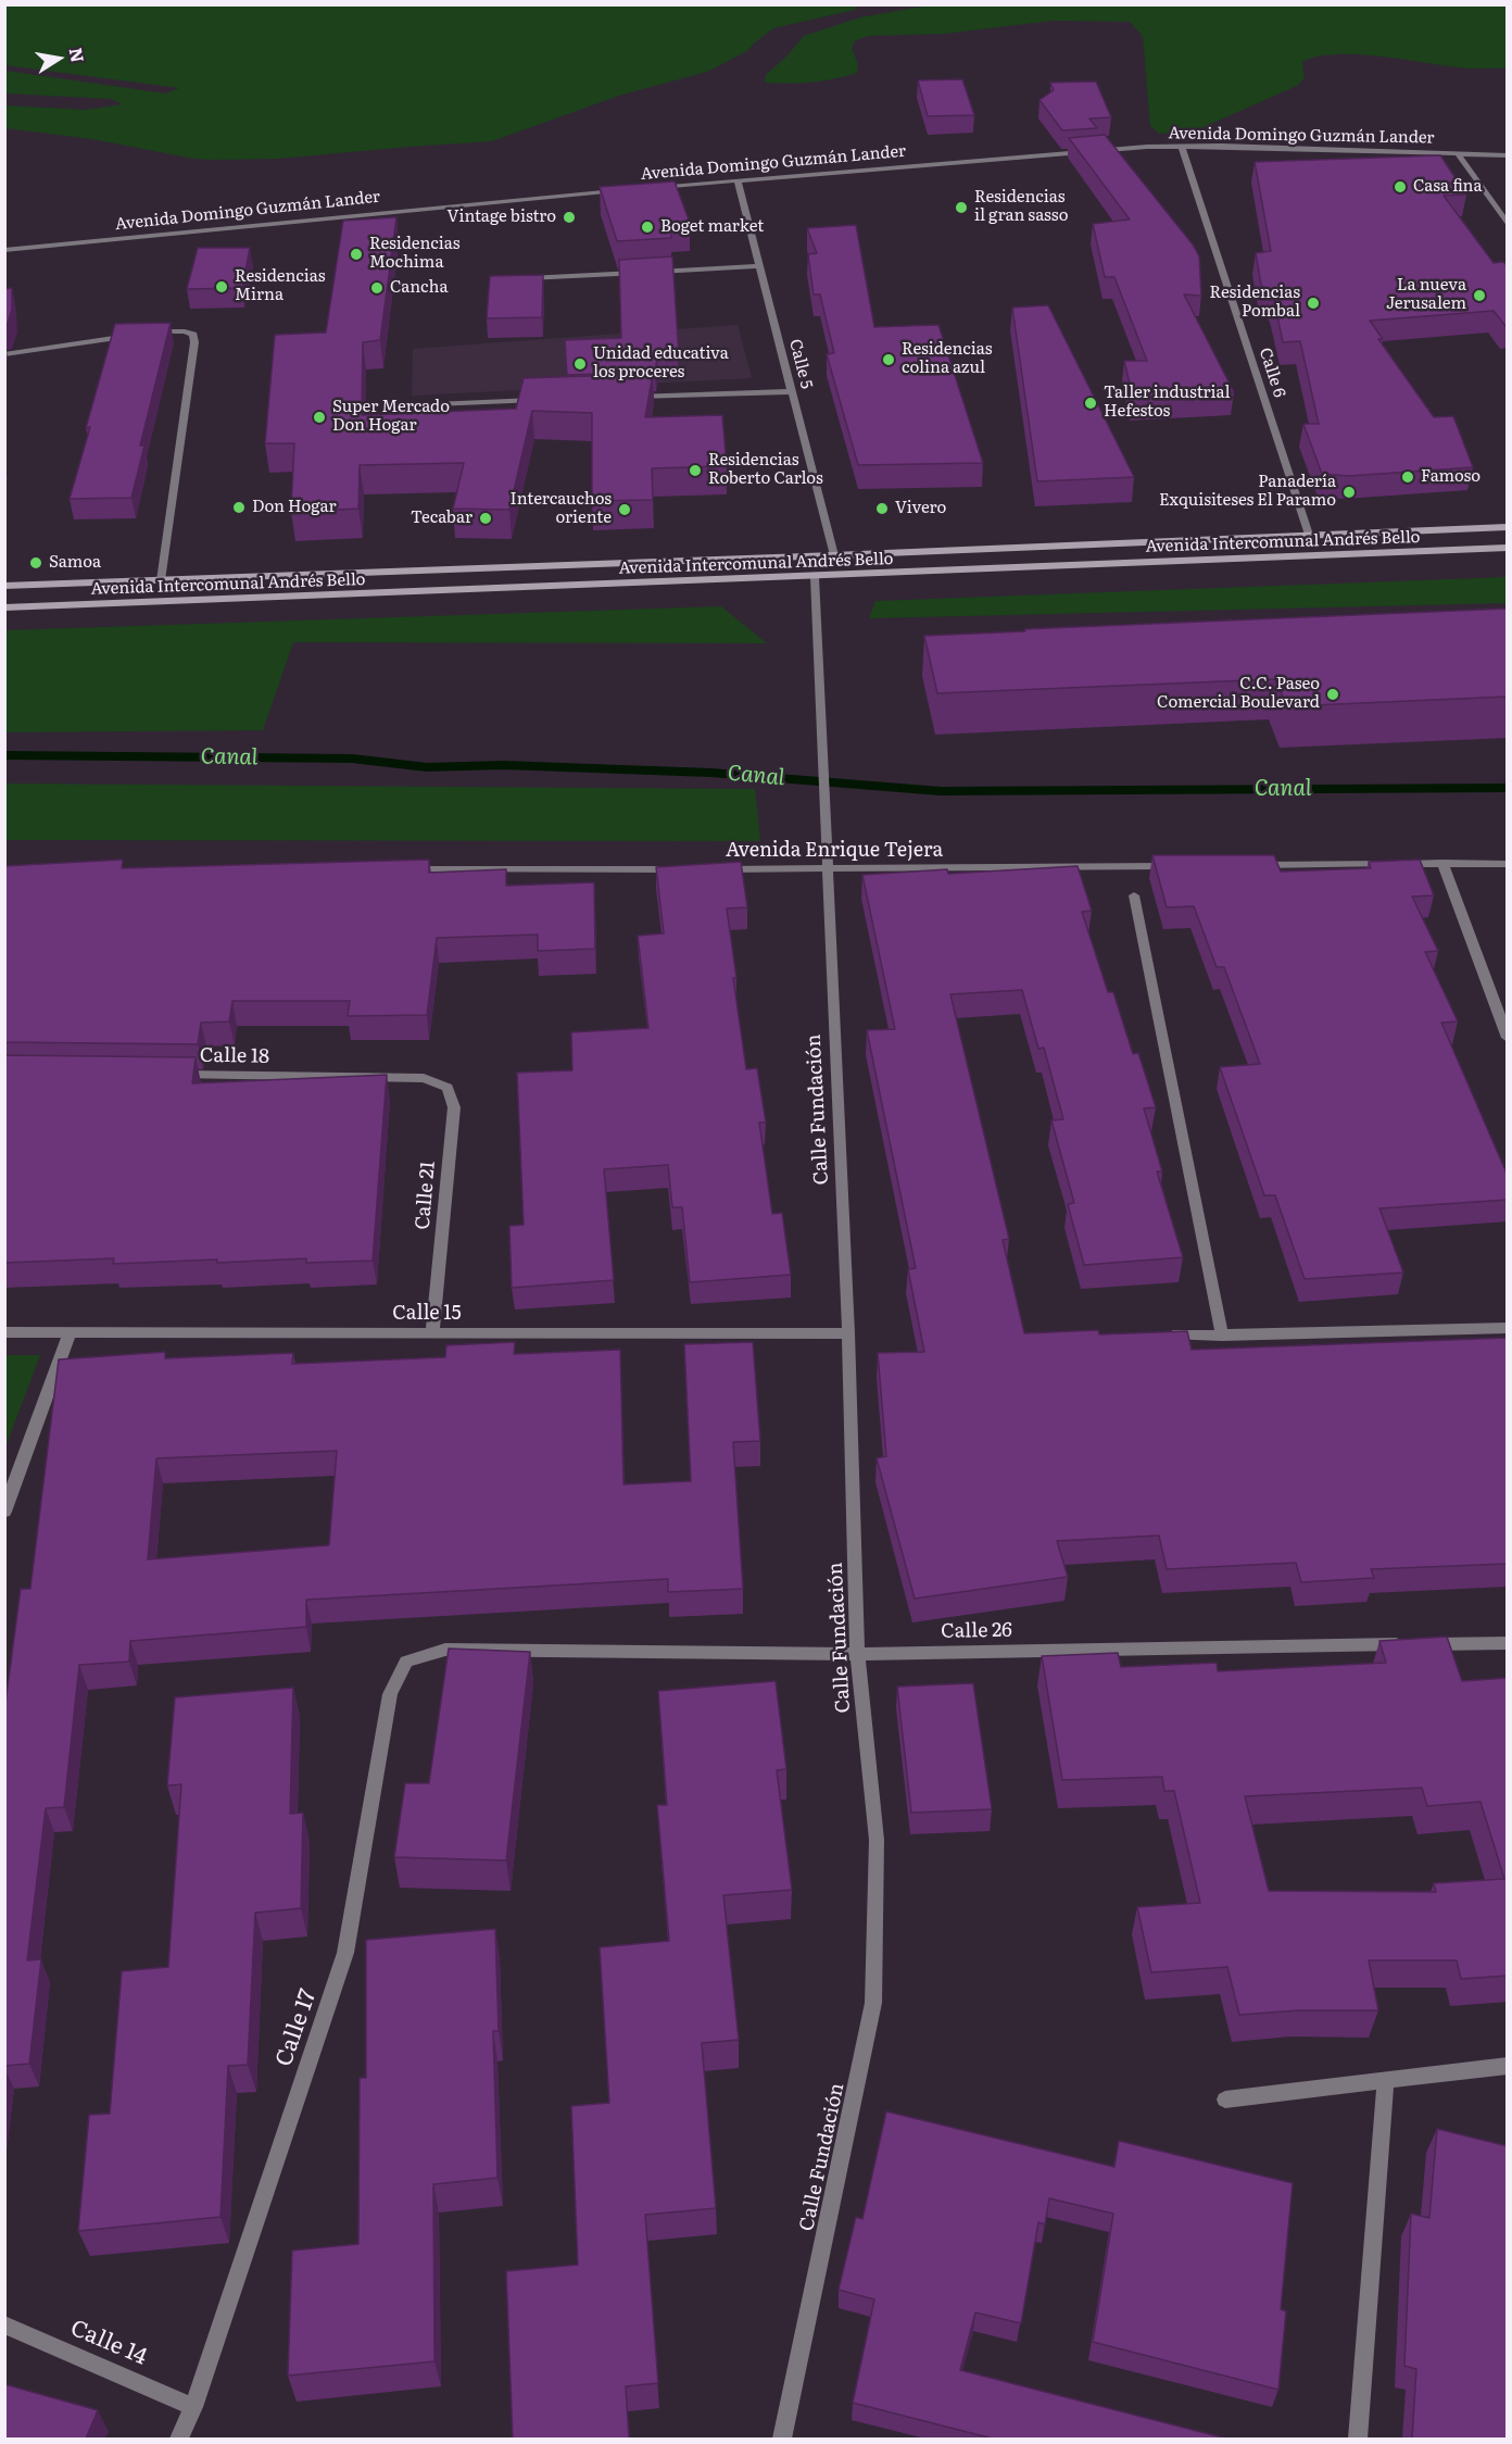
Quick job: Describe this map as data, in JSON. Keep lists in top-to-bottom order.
{
  "streets": {
    "main road": ["Avenida Intercomunal Andrés Bello"],
    "street": [
      "Avenida Domingo Guzmán Lander",
      "Calle 5",
      "Calle 6",
      "Avenida Enrique Tejera",
      "Calle 18",
      "Calle Fundación",
      "Calle 21",
      "Calle 15",
      "Calle 26",
      "Calle 17",
      "Calle 14"
    ]
  },
  "crossings": [
    ["Avenida Domingo Guzmán Lander", "Calle 5"],
    ["Avenida Domingo Guzmán Lander", "Calle 6"],
    ["Calle 5", "Avenida Intercomunal Andrés Bello"],
    ["Calle 6", "Avenida Intercomunal Andrés Bello"],
    ["Avenida Intercomunal Andrés Bello", "Calle Fundación"],
    ["Avenida Enrique Tejera", "Calle Fundación"],
    ["Calle 18", "Calle 21"],
    ["Calle Fundación", "Calle 15"],
    ["Calle Fundación", "Calle 26"],
    ["Calle 21", "Calle 15"],
    ["Calle 26", "Calle 17"],
    ["Calle 17", "Calle 14"]
  ],
  "water": ["Canal"],
  "places": [
    "Casa fina",
    "Residencias il gran sasso",
    "Vintage bistro",
    "Boget market",
    "Residencias Mochima",
    "Residencias Mirna",
    "Cancha",
    "La nueva Jerusalem",
    "Residencias Pombal",
    "Residencias colina azul",
    "Unidad educativa los proceres",
    "Taller industrial Hefestos",
    "Super Mercado Don Hogar",
    "Residencias Roberto Carlos",
    "Famoso",
    "Panadería Exquisiteses El Paramo",
    "Don Hogar",
    "Vivero",
    "Intercauchos oriente",
    "Tecabar",
    "Samoa",
    "C.C. Paseo Comercial Boulevard"
  ],
  "north": "right"
}
